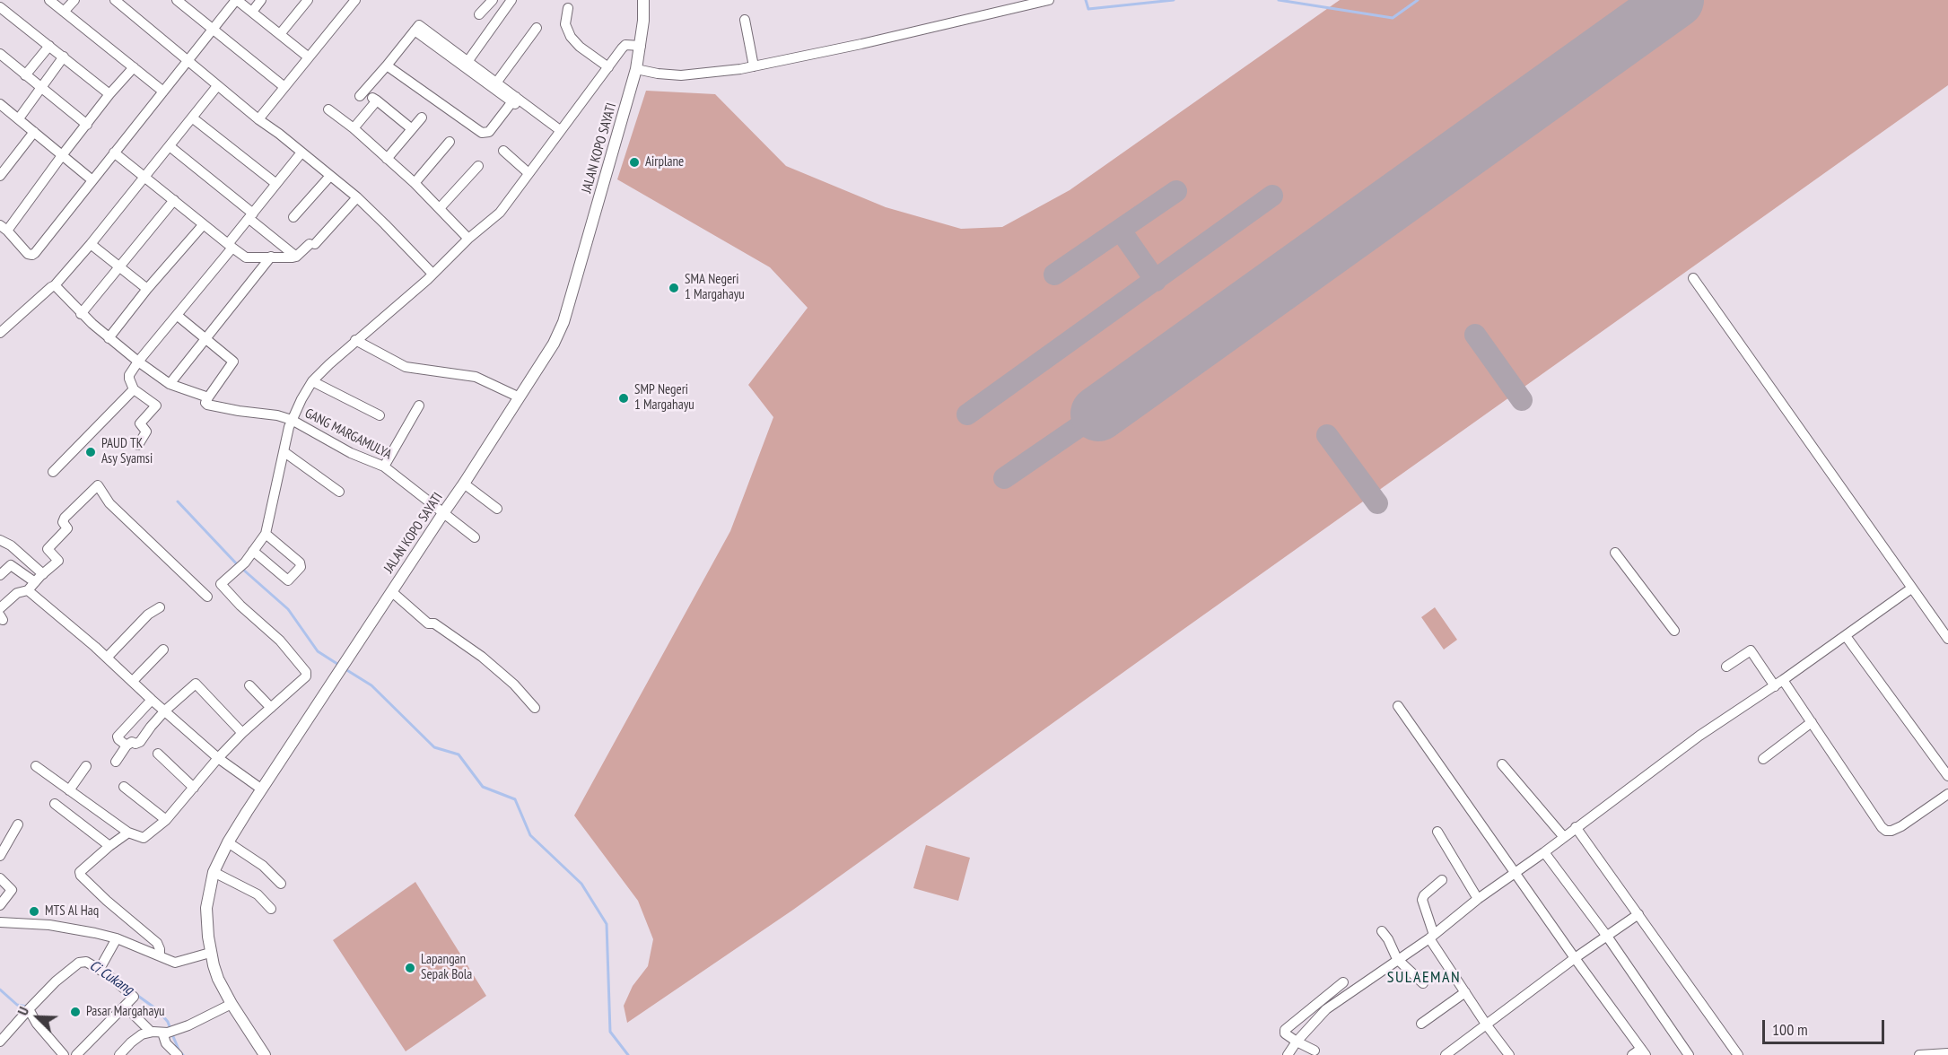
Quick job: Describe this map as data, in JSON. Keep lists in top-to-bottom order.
{
  "streets": {
    "main road": ["JALAN KOPO SAYATI"],
    "street": ["GANG MARGAMULYA"]
  },
  "crossings": [
    ["JALAN KOPO SAYATI", "GANG MARGAMULYA"]
  ],
  "districts": ["SULAEMAN"],
  "water": ["Ci Cukang"],
  "places": [
    "Airplane",
    "SMA Negeri 1 Margahayu",
    "SMP Negeri 1 Margahayu",
    "PAUD TK Asy Syamsi",
    "MTS Al Haq",
    "Lapangan Sepak Bola",
    "Pasar Margahayu"
  ],
  "scale_bar": "100 m",
  "north": "top left"
}
